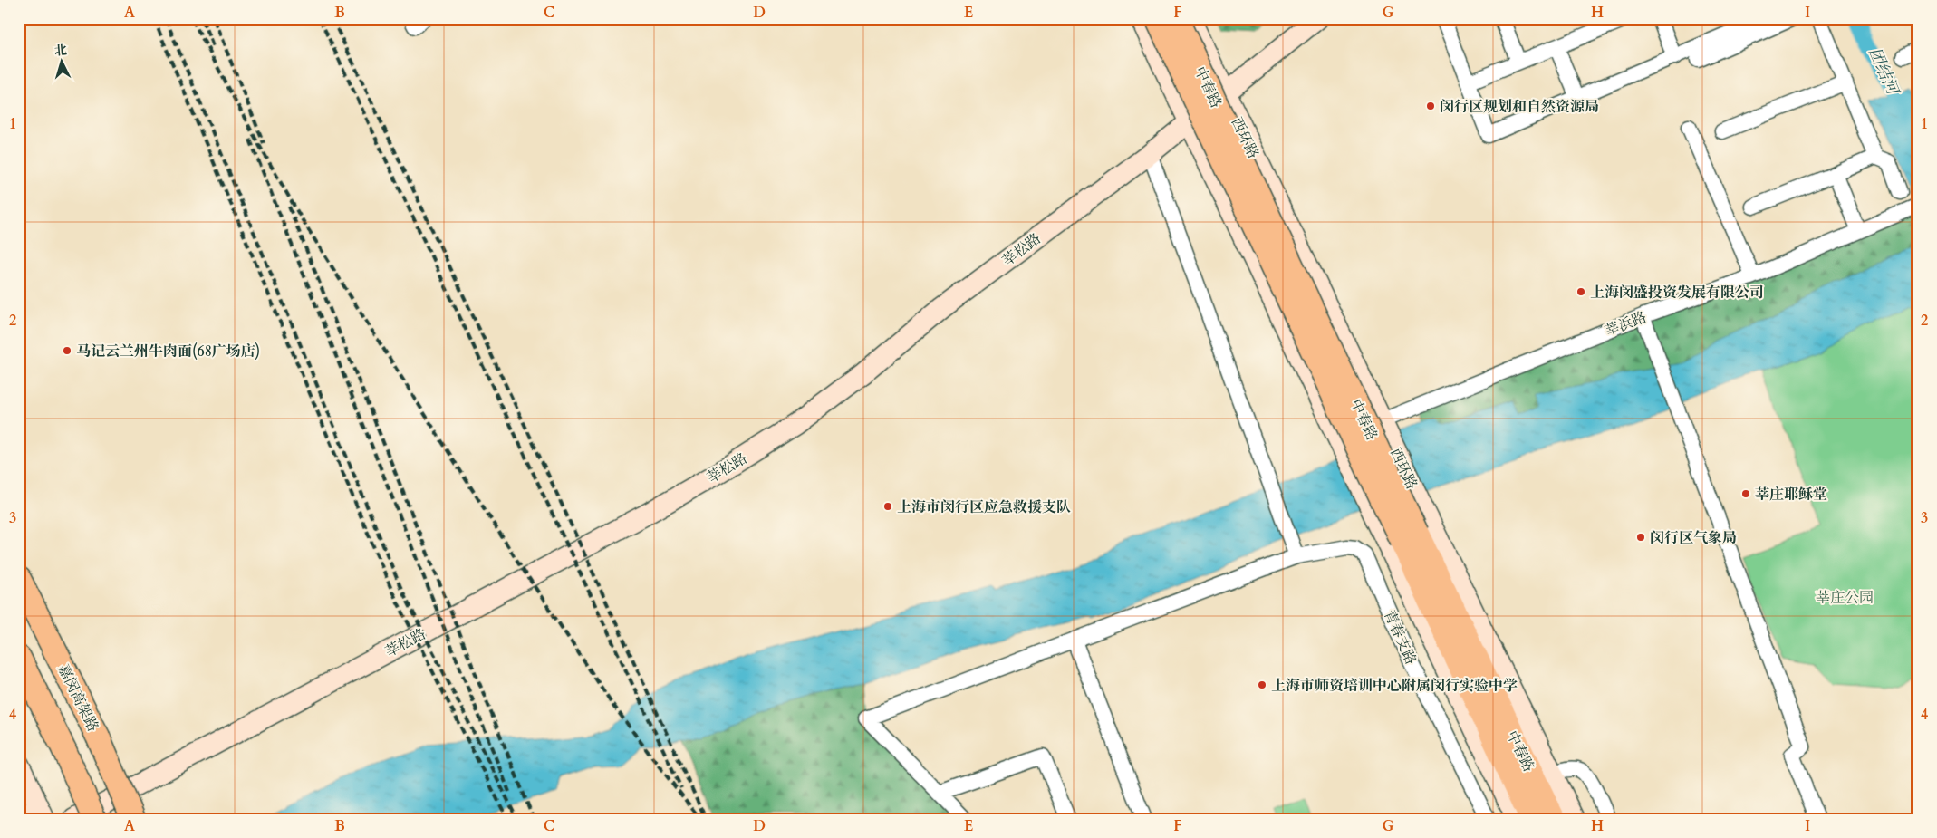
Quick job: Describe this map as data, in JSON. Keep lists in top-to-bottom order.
{
  "streets": {
    "highway": ["嘉闵高架路"],
    "main road": ["中春路", "西环路", "莘松路"],
    "street": ["莘浜路", "青春支路"]
  },
  "crossings": [
    ["中春路", "西环路"],
    ["西环路", "莘松路"],
    ["西环路", "莘浜路"]
  ],
  "water": ["团结河"],
  "parks": ["莘庄公园"],
  "places": [
    "闵行区规划和自然资源局",
    "上海闵盛投资发展有限公司",
    "马记云兰州牛肉面(68广场店)",
    "莘庄耶稣堂",
    "上海市闵行区应急救援支队",
    "闵行区气象局",
    "上海市师资培训中心附属闵行实验中学"
  ],
  "north": "top",
  "grid": {
    "columns": [
      "A",
      "B",
      "C",
      "D",
      "E",
      "F",
      "G",
      "H",
      "I"
    ],
    "rows": [
      "1",
      "2",
      "3",
      "4"
    ]
  }
}
